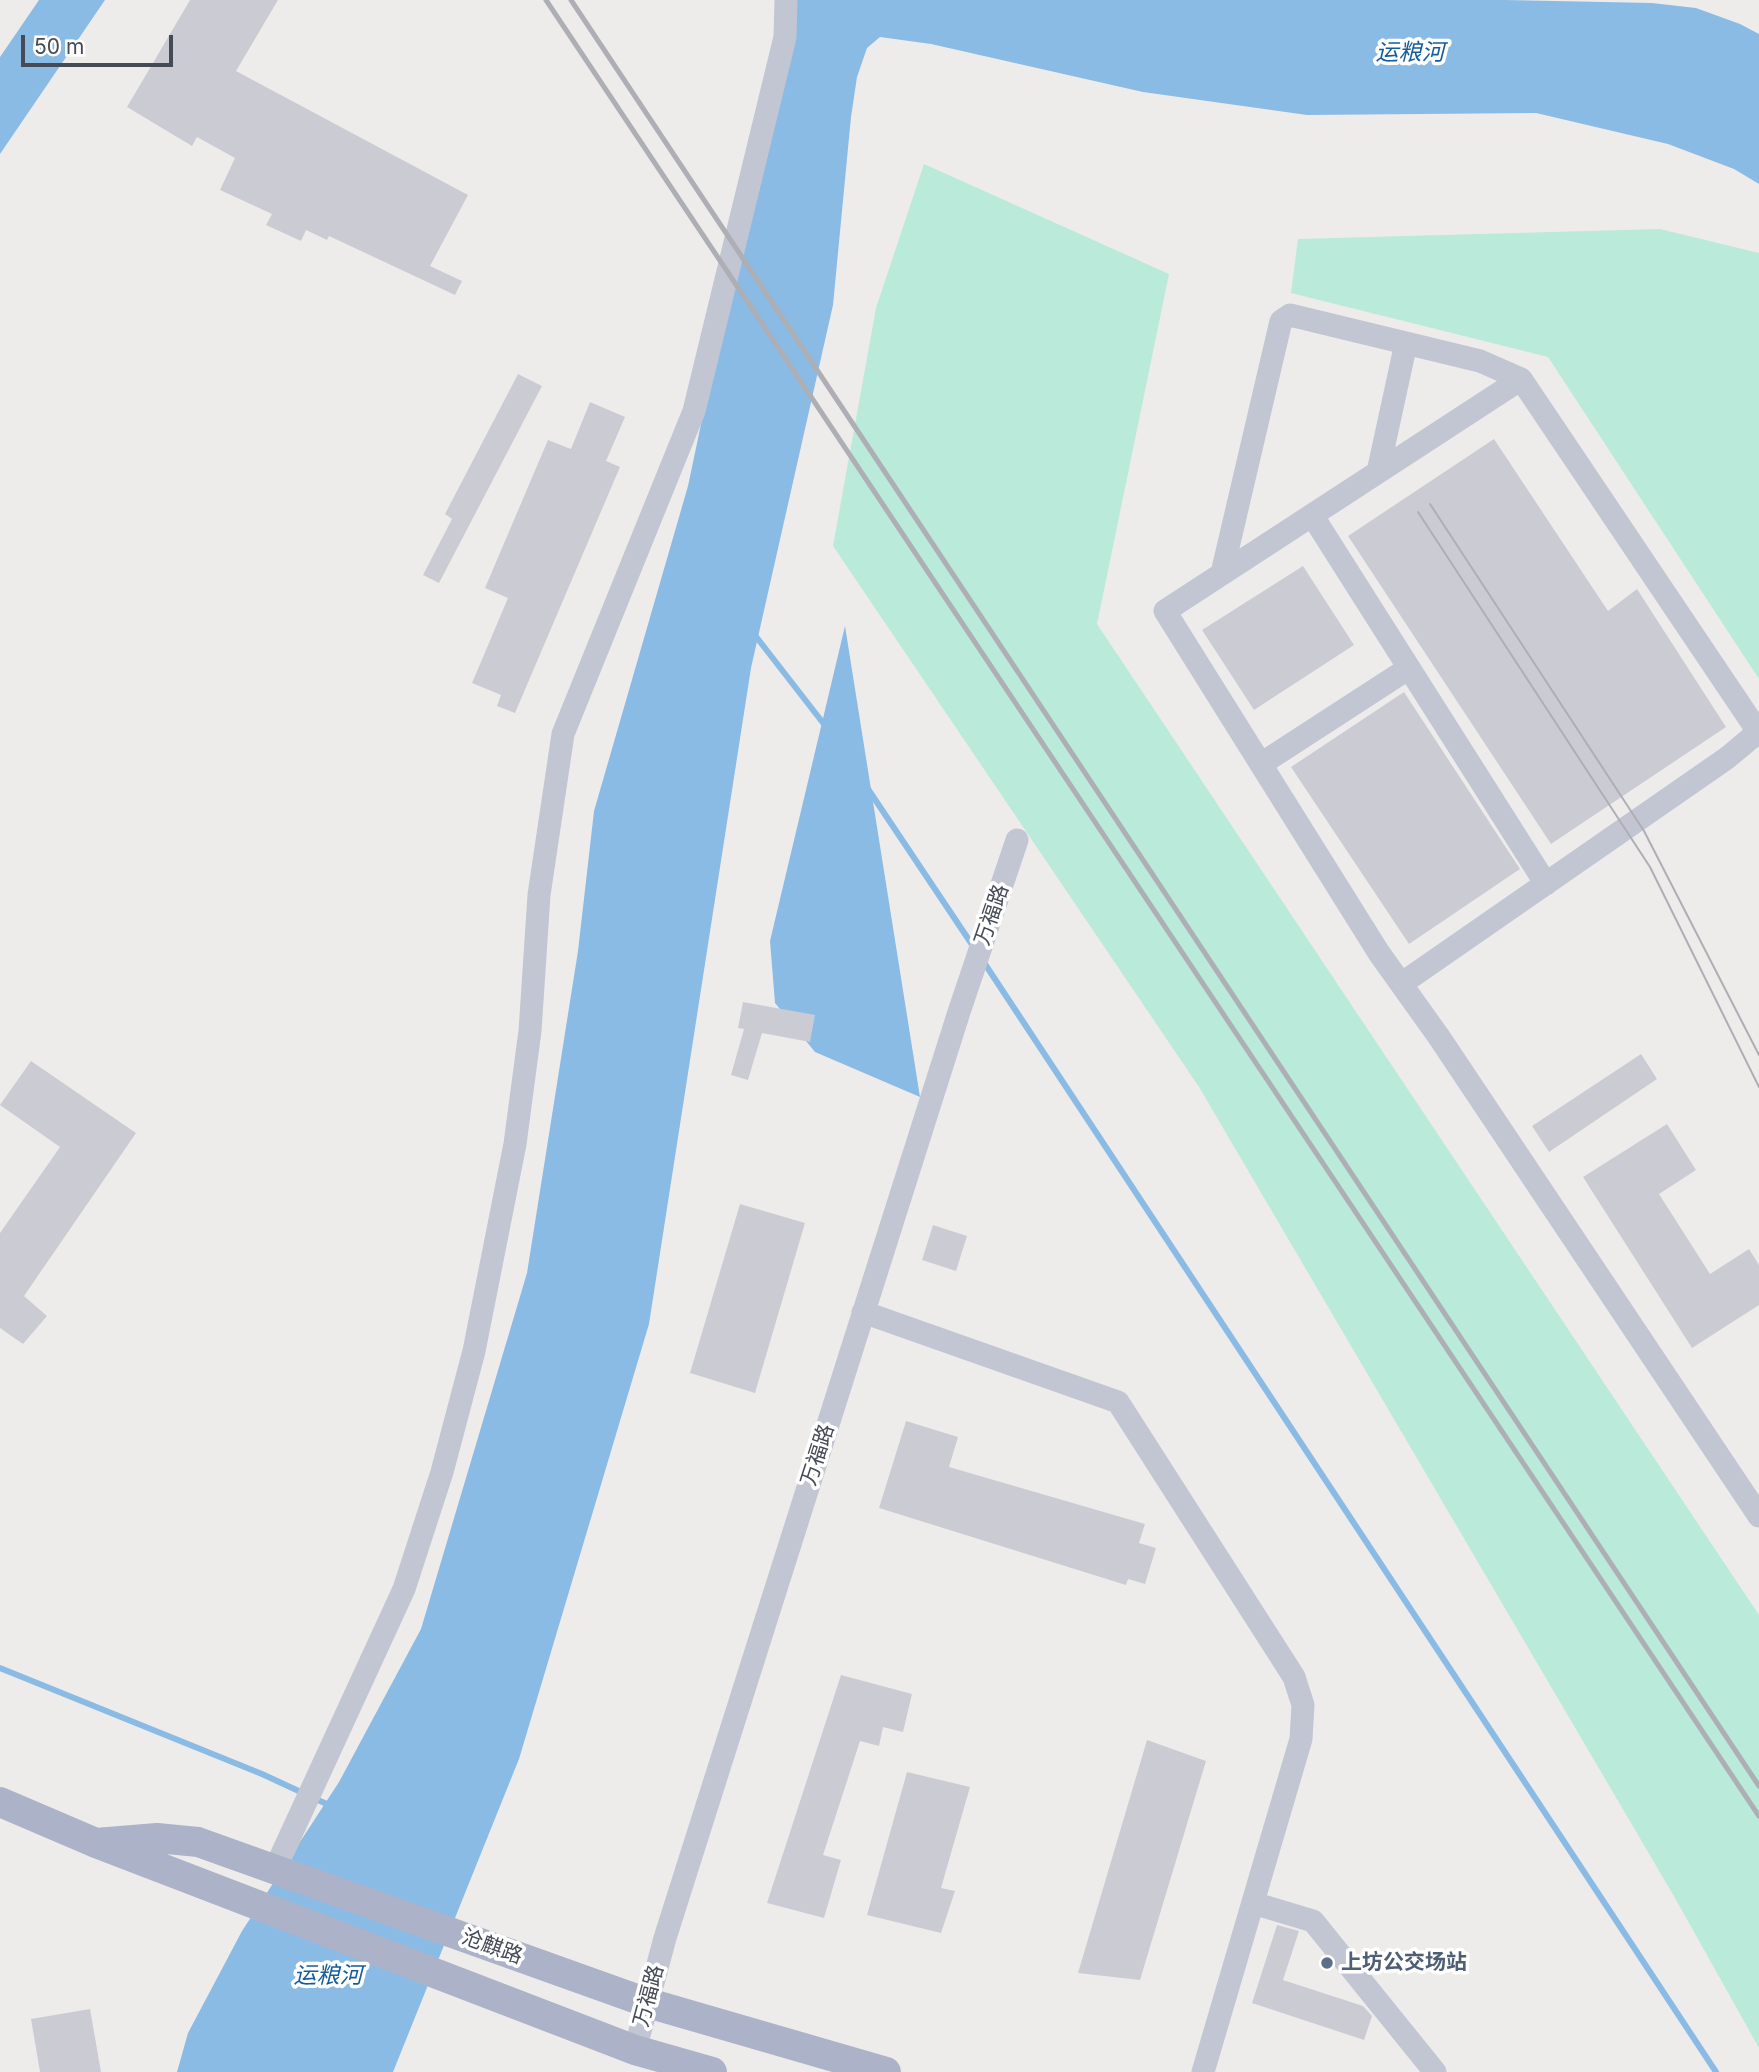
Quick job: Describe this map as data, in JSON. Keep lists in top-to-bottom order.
{
  "streets": {
    "main road": ["沧麒路"],
    "street": ["万福路"]
  },
  "crossings": [
    ["万福路", "沧麒路"]
  ],
  "water": ["运粮河"],
  "places": ["上坊公交场站"],
  "scale_bar": "50 m"
}
